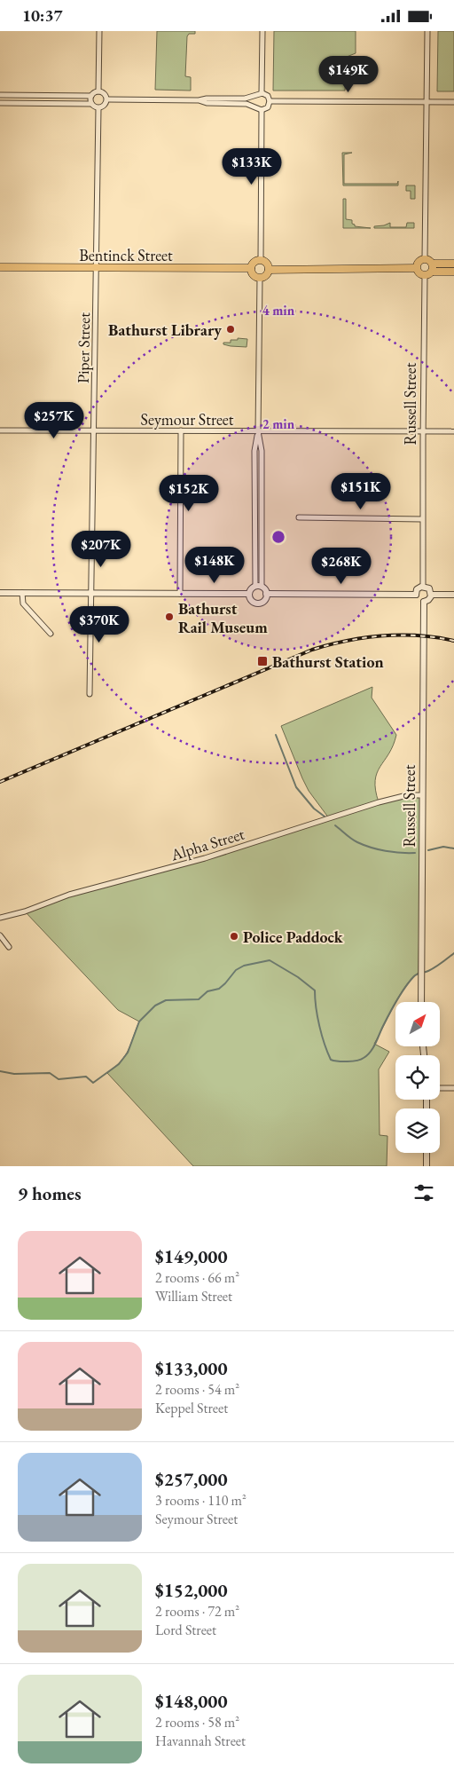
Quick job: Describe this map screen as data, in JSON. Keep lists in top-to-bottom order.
{
  "streets": {
    "main road": ["Bentinck Street"],
    "street": [
      "Piper Street",
      "Russell Street",
      "Seymour Street",
      "Alpha Street"
    ]
  },
  "crossings": [
    ["Bentinck Street", "Piper Street"],
    ["Piper Street", "Seymour Street"],
    ["Russell Street", "Seymour Street"],
    ["Russell Street", "Alpha Street"]
  ],
  "places": {
    "other": ["Bathurst Library", "Bathurst Rail Museum", "Police Paddock"],
    "transit": ["Bathurst Station"]
  },
  "north": "top right",
  "page": {
    "status": "10:37",
    "price": [
      "$149K",
      "$133K",
      "$257K",
      "$151K",
      "$152K",
      "$207K",
      "$148K",
      "$268K",
      "$370K"
    ],
    "heading": "9 homes",
    "list": [
      {
        "name": "$149,000",
        "note": "2 rooms · 66 m² · William Street"
      },
      {
        "name": "$133,000",
        "note": "2 rooms · 54 m² · Keppel Street"
      },
      {
        "name": "$257,000",
        "note": "3 rooms · 110 m² · Seymour Street"
      },
      {
        "name": "$152,000",
        "note": "2 rooms · 72 m² · Lord Street"
      },
      {
        "name": "$148,000",
        "note": "2 rooms · 58 m² · Havannah Street"
      }
    ]
  },
  "rings": ["4 min", "2 min"]
}
